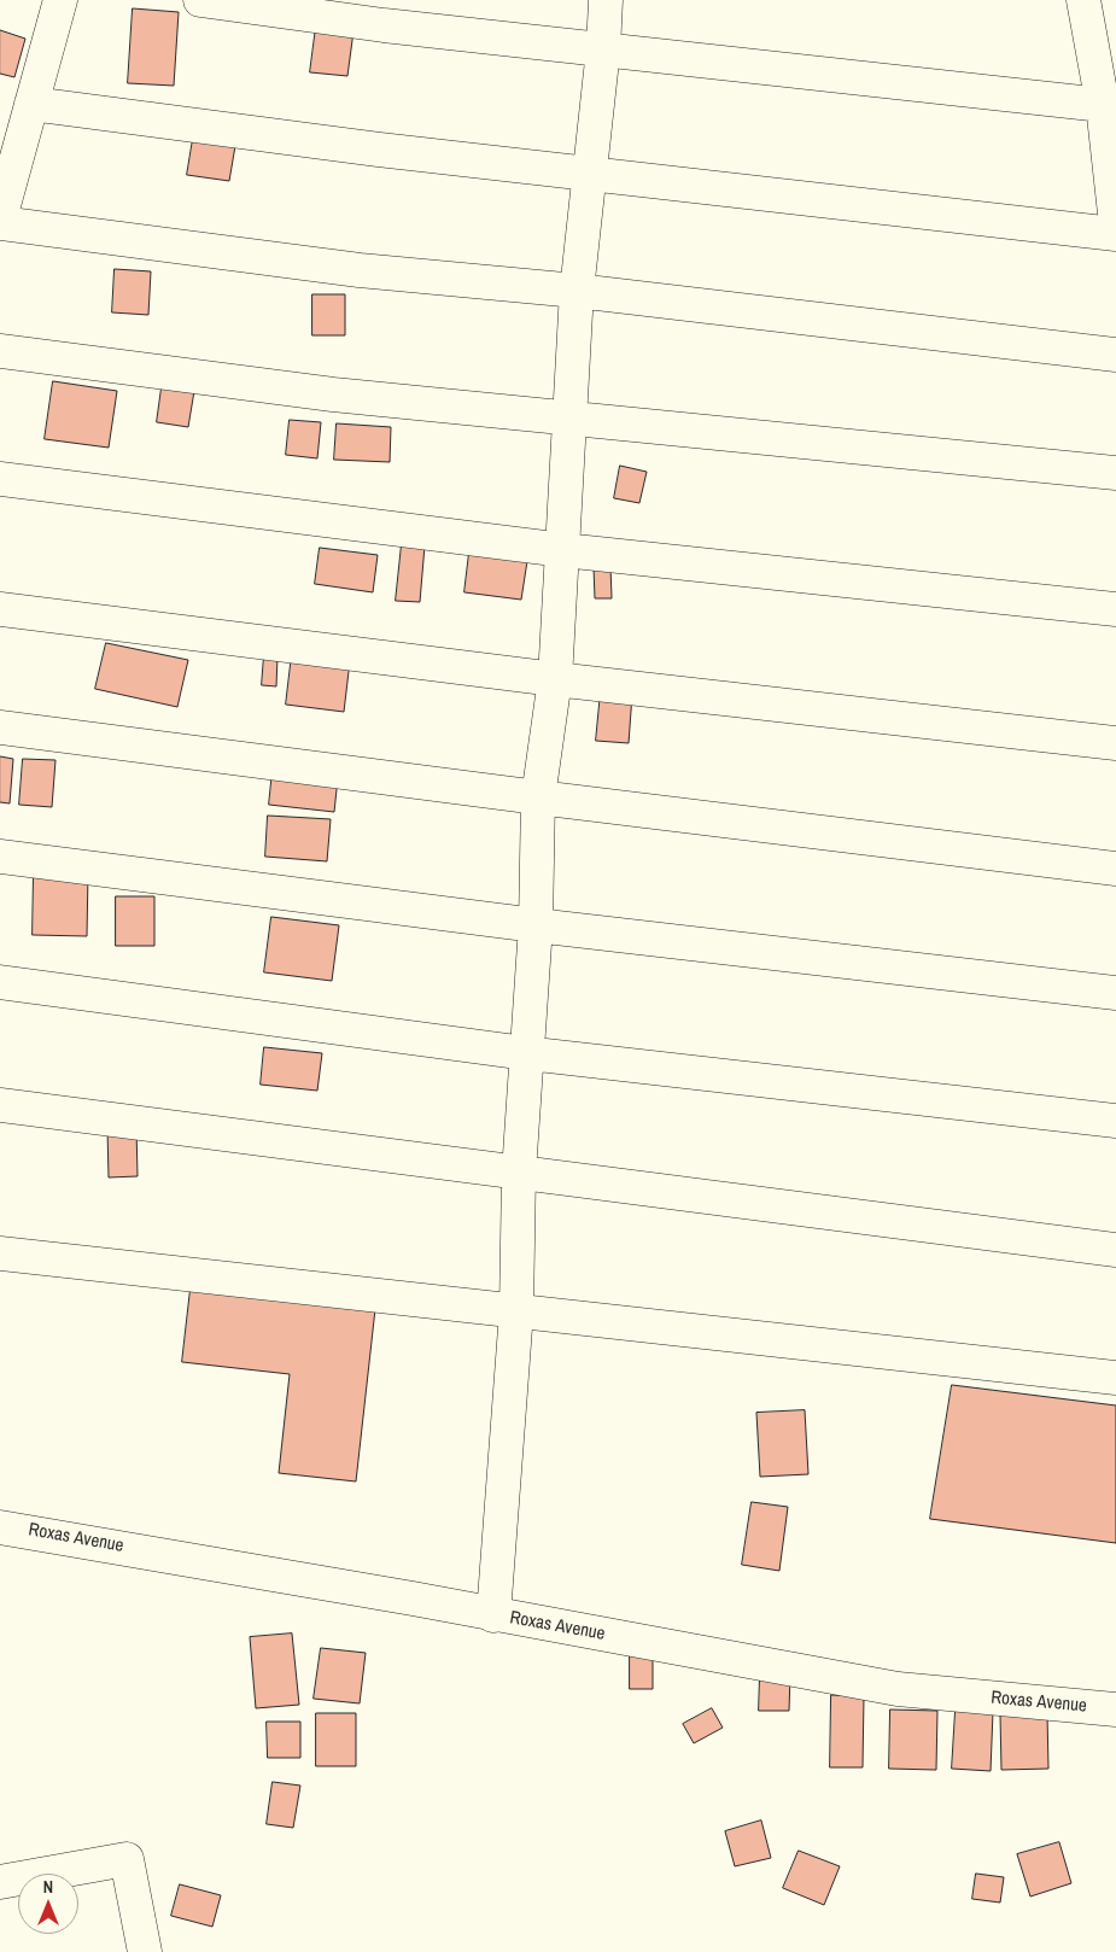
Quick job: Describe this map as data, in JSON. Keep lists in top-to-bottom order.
{
  "streets": {
    "street": ["Roxas Avenue"]
  },
  "north": "top"
}
